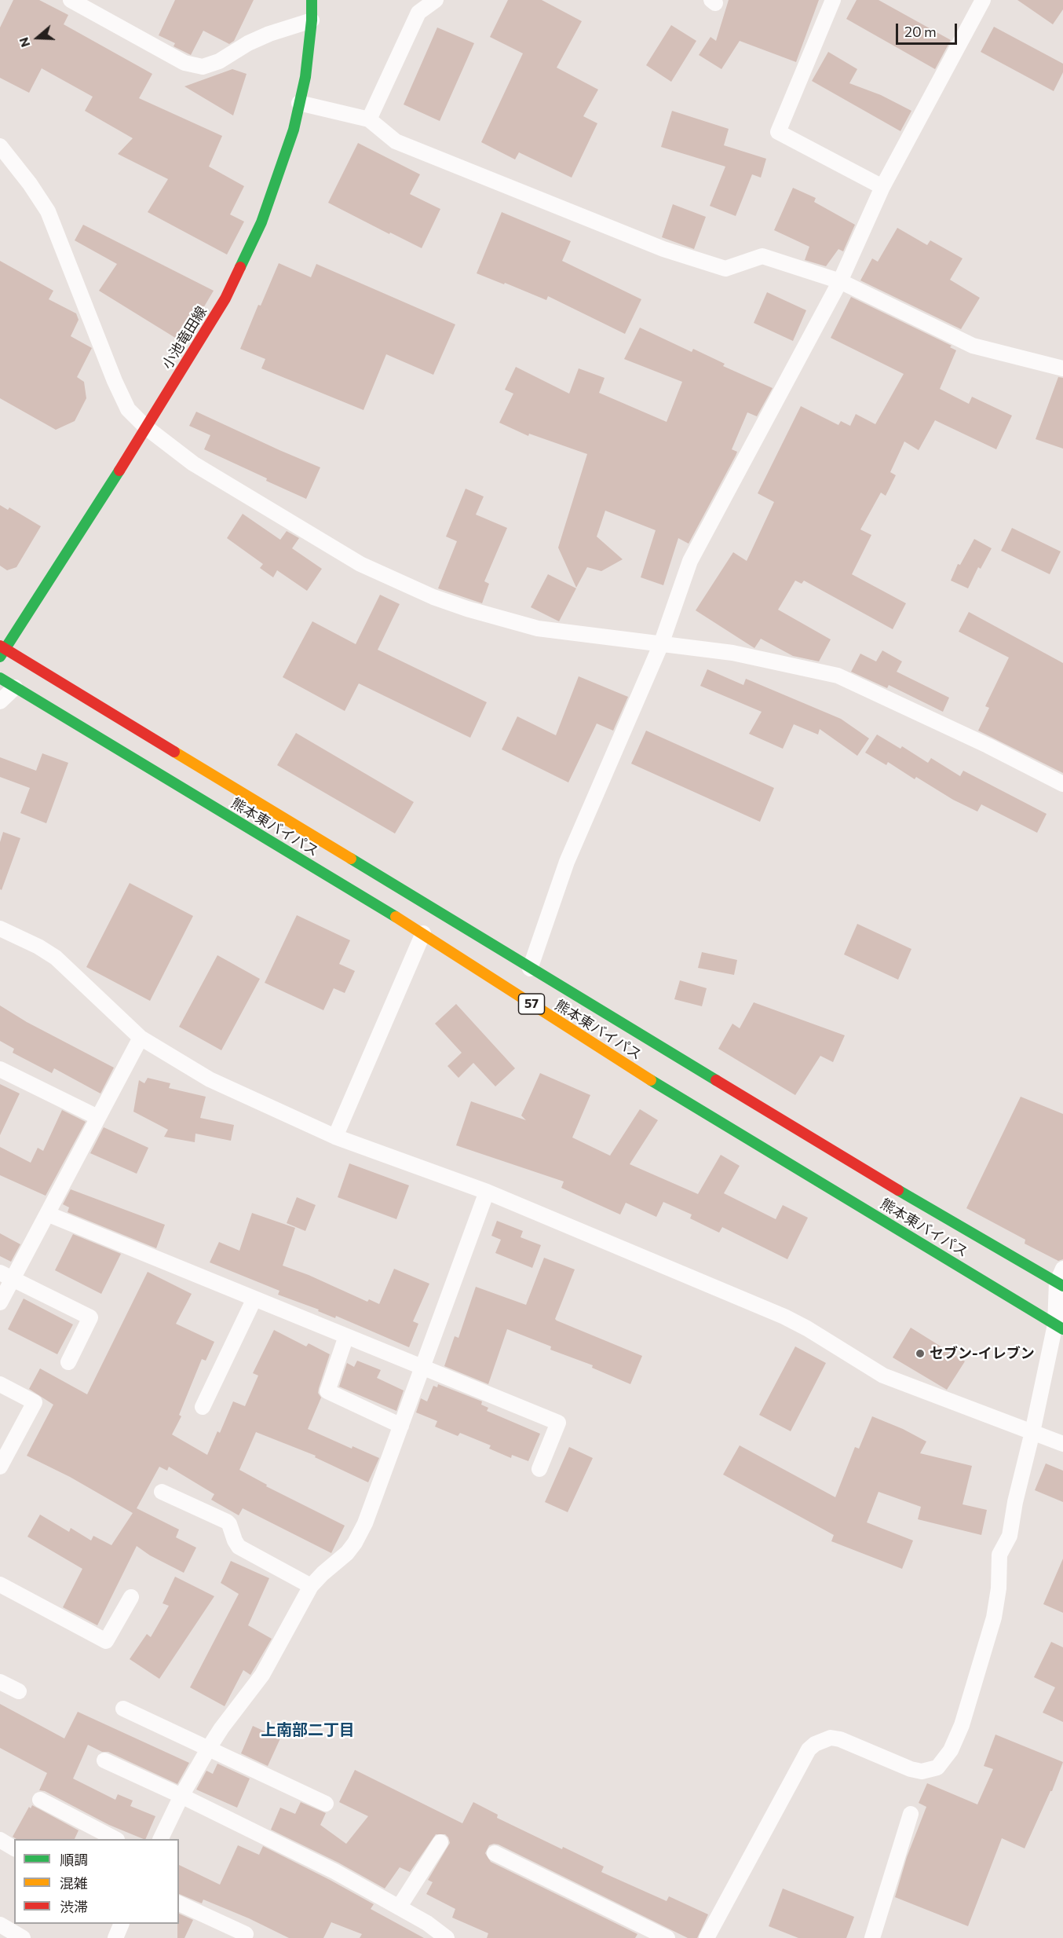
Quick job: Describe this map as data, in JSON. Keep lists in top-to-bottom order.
{
  "streets": {
    "main road": ["小池竜田線", "熊本東バイパス", "57"]
  },
  "crossings": [
    ["小池竜田線", "熊本東バイパス"]
  ],
  "districts": ["上南部二丁目"],
  "places": ["セブン-イレブン"],
  "legend": ["順調", "混雑", "渋滞"],
  "scale_bar": "20 m",
  "north": "left"
}
